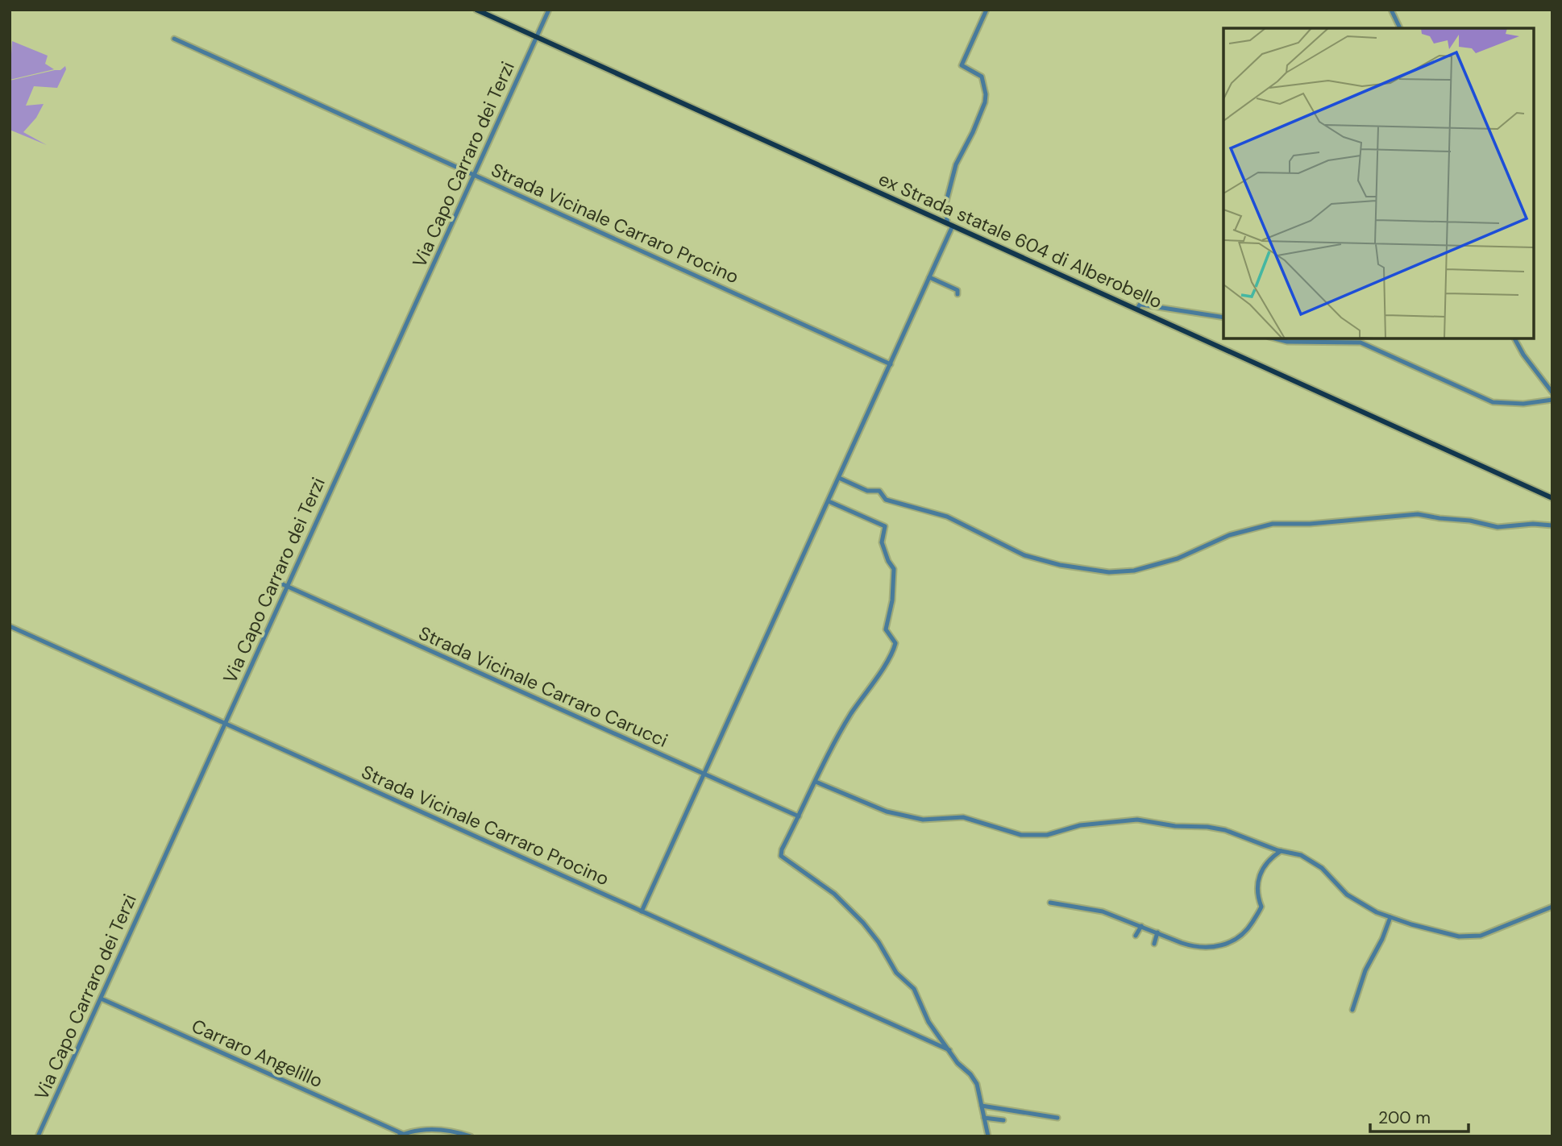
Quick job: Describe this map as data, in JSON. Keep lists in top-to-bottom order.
{
  "streets": {
    "main road": ["ex Strada statale 604 di Alberobello"],
    "street": [
      "Via Capo Carraro dei Terzi",
      "Strada Vicinale Carraro Procino",
      "Strada Vicinale Carraro Carucci",
      "Carraro Angelillo"
    ]
  },
  "crossings": [
    ["Via Capo Carraro dei Terzi", "Strada Vicinale Carraro Procino"],
    ["Via Capo Carraro dei Terzi", "ex Strada statale 604 di Alberobello"],
    ["Via Capo Carraro dei Terzi", "Strada Vicinale Carraro Carucci"],
    ["Via Capo Carraro dei Terzi", "Carraro Angelillo"]
  ],
  "scale_bar": "200 m"
}
